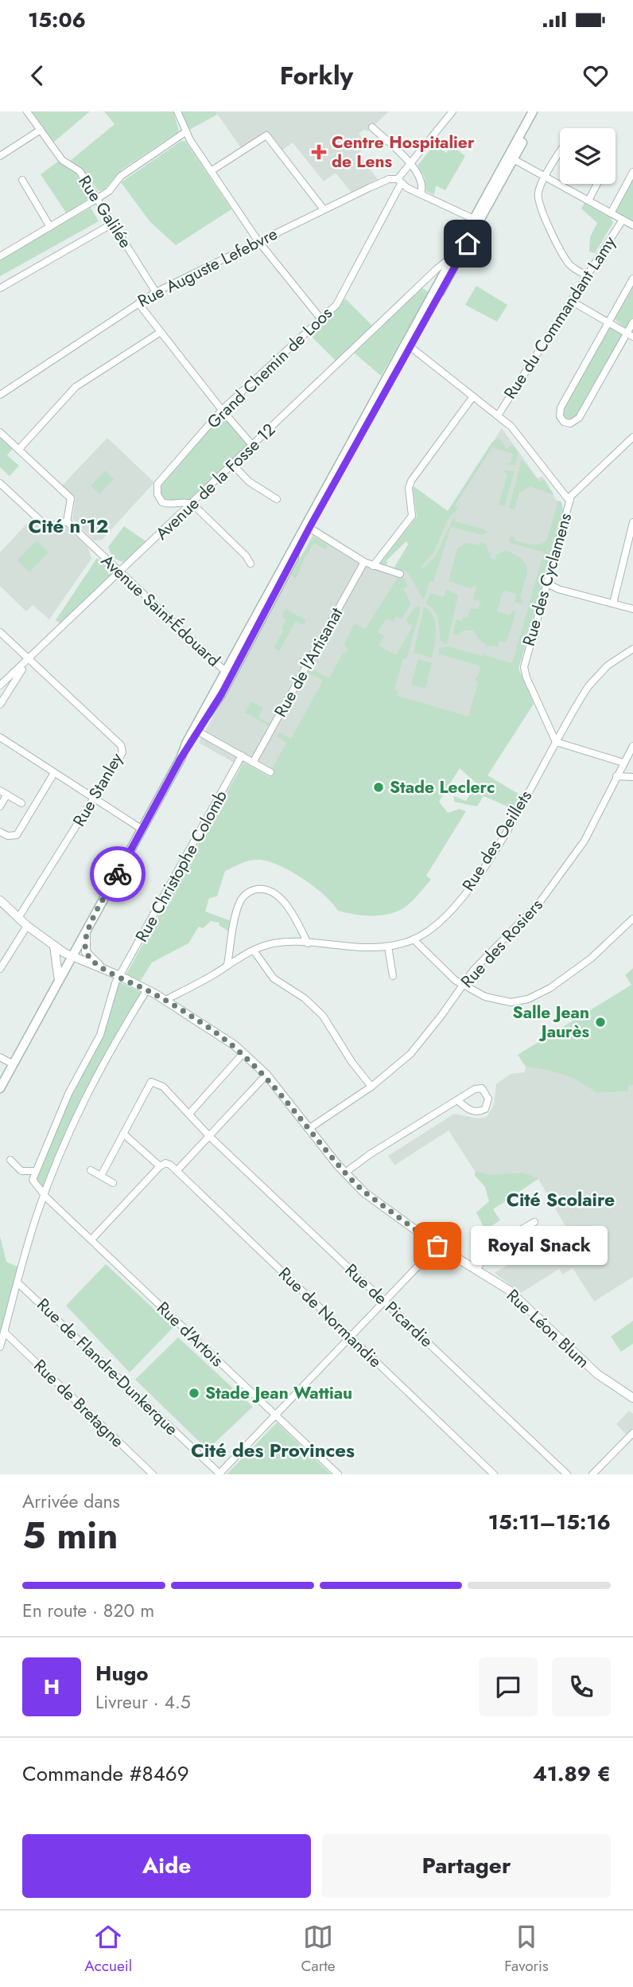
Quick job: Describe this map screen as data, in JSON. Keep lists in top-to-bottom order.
{
  "streets": {
    "street": [
      "Rue Galilée",
      "Rue Auguste Lefebvre",
      "Rue du Commandant Lamy",
      "Grand Chemin de Loos",
      "Avenue de la Fosse 12",
      "Rue des Cyclamens",
      "Avenue Saint-Édouard",
      "Rue de l'Artisanat",
      "Rue Stanley",
      "Rue des Oeillets",
      "Rue Christophe Colomb",
      "Rue des Rosiers",
      "Rue de Picardie",
      "Rue de Normandie",
      "Rue Léon Blum",
      "Rue d'Artois",
      "Rue de Flandre-Dunkerque",
      "Rue de Bretagne"
    ]
  },
  "crossings": [
    ["Rue Galilée", "Rue Auguste Lefebvre"],
    ["Rue Auguste Lefebvre", "Grand Chemin de Loos"],
    ["Grand Chemin de Loos", "Avenue de la Fosse 12"],
    ["Avenue de la Fosse 12", "Avenue Saint-Édouard"],
    ["Avenue de la Fosse 12", "Rue Stanley"],
    ["Rue des Cyclamens", "Rue des Oeillets"],
    ["Rue Stanley", "Rue Léon Blum"],
    ["Rue des Oeillets", "Rue Léon Blum"],
    ["Rue Christophe Colomb", "Rue Léon Blum"],
    ["Rue des Rosiers", "Rue Léon Blum"],
    ["Rue de Picardie", "Rue de Normandie"]
  ],
  "districts": ["Cité n°12", "Cité Scolaire", "Cité des Provinces"],
  "places": {
    "health": ["Centre Hospitalier de Lens"],
    "other": [
      "Stade Leclerc",
      "Salle Jean Jaurès",
      "Royal Snack",
      "Stade Jean Wattiau"
    ]
  },
  "page": {
    "status": "15:06",
    "header": "Forkly",
    "bubble": "Royal Snack",
    "heading": ["5 min", "Arrivée dans", "15:11–15:16"],
    "panel": [
      "Hugo",
      "Livreur · 4.5",
      "Commande #8469",
      "41.89 €"
    ],
    "bar": "En route · 820 m",
    "round": "H",
    "buttons": ["Aide", "Partager"],
    "tabs": ["Accueil", "Carte", "Favoris"]
  }
}
